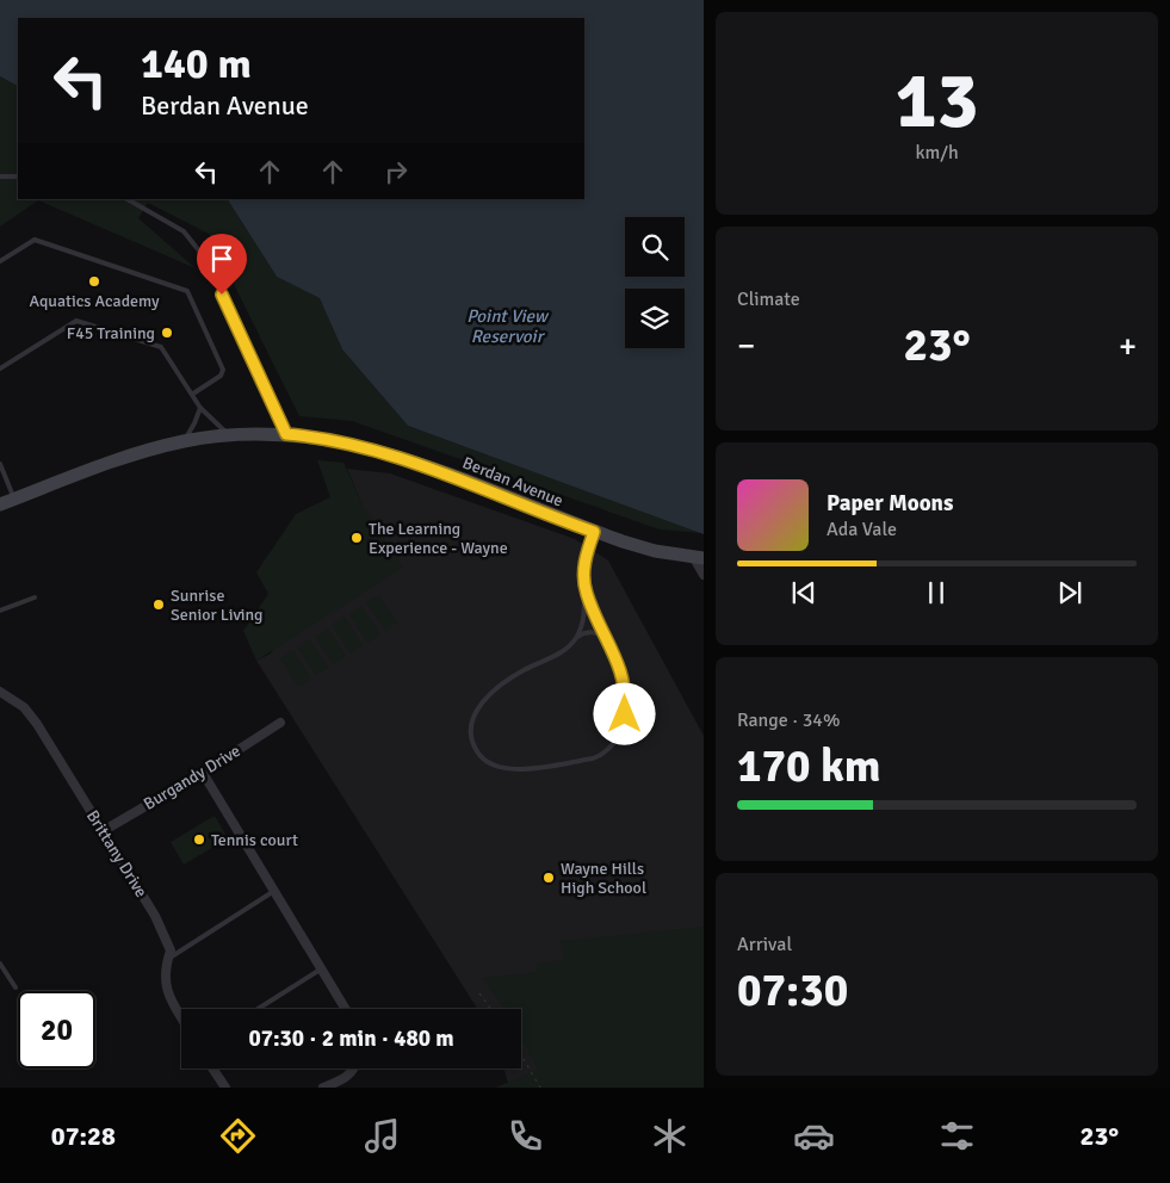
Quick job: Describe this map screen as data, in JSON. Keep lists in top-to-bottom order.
{
  "streets": {
    "main road": ["Berdan Avenue"],
    "street": ["Burgandy Drive", "Brittany Drive"]
  },
  "crossings": [
    ["Burgandy Drive", "Brittany Drive"]
  ],
  "water": ["Point View Reservoir"],
  "places": [
    "Aquatics Academy",
    "F45 Training",
    "The Learning Experience - Wayne",
    "Sunrise Senior Living",
    "Tennis court",
    "Wayne Hills High School"
  ],
  "page": {
    "tile": [
      ["13", "km/h"],
      "Climate",
      ["Range · 34%", "170 km"],
      ["Arrival", "07:30"]
    ],
    "turn": ["140 m", "Berdan Avenue"],
    "heat": ["−", "23°", "+"],
    "song": ["Paper Moons", "Ada Vale"],
    "limit": "20",
    "trip": "07:30 · 2 min · 480 m",
    "tabs": ["07:28", "23°"]
  }
}
